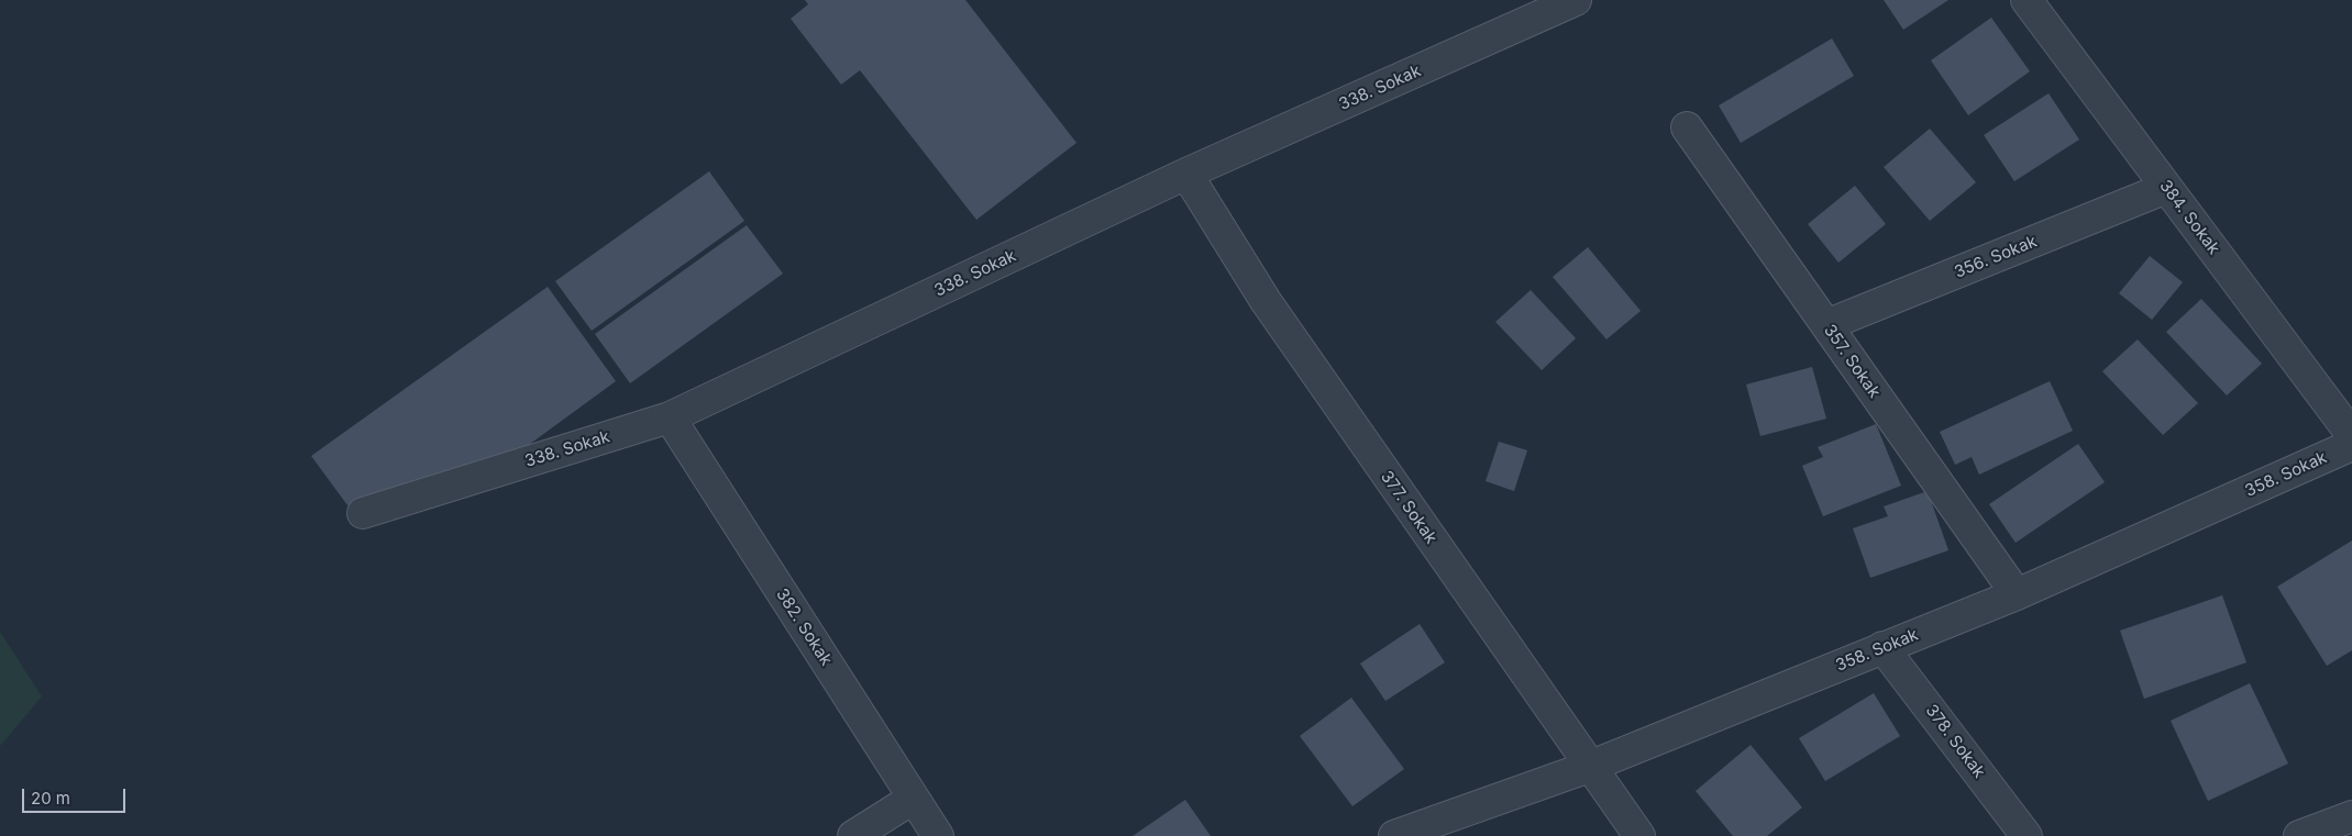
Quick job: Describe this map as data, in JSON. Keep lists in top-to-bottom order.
{
  "streets": {
    "street": [
      "338. Sokak",
      "384. Sokak",
      "356. Sokak",
      "357. Sokak",
      "358. Sokak",
      "377. Sokak",
      "382. Sokak",
      "378. Sokak"
    ]
  },
  "crossings": [
    ["338. Sokak", "377. Sokak"],
    ["338. Sokak", "382. Sokak"],
    ["384. Sokak", "356. Sokak"],
    ["356. Sokak", "357. Sokak"],
    ["357. Sokak", "358. Sokak"],
    ["358. Sokak", "377. Sokak"],
    ["358. Sokak", "378. Sokak"]
  ],
  "scale_bar": "20 m"
}
